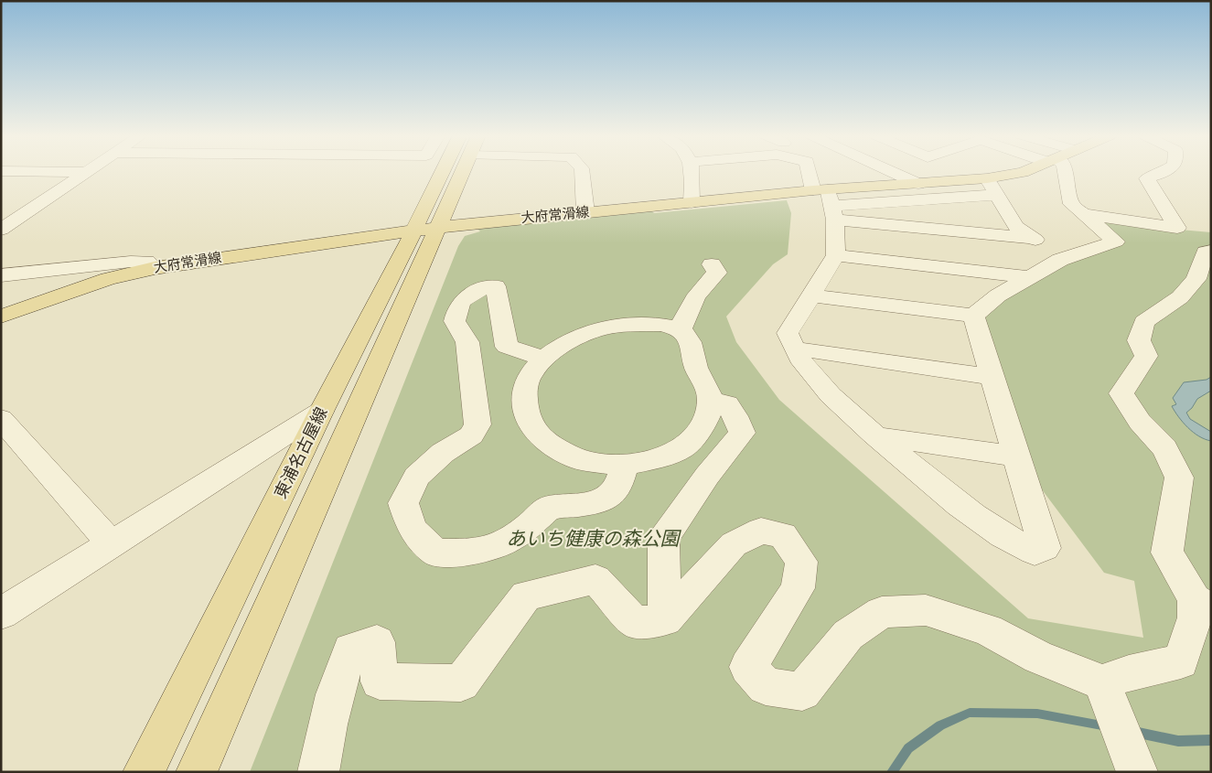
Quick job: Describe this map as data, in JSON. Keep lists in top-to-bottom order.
{
  "streets": {
    "main road": ["大府常滑線", "東浦名古屋線"]
  },
  "crossings": [
    ["大府常滑線", "東浦名古屋線"]
  ],
  "parks": ["あいち健康の森公園"]
}
